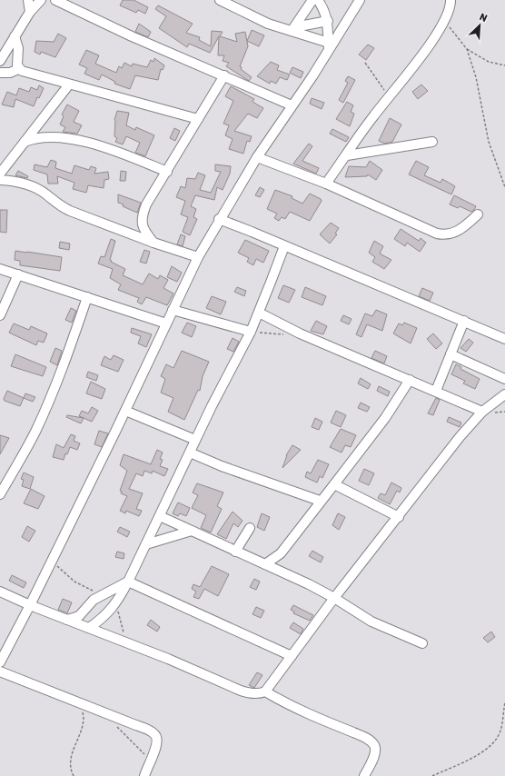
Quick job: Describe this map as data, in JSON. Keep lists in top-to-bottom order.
{
  "north": "top right"
}
